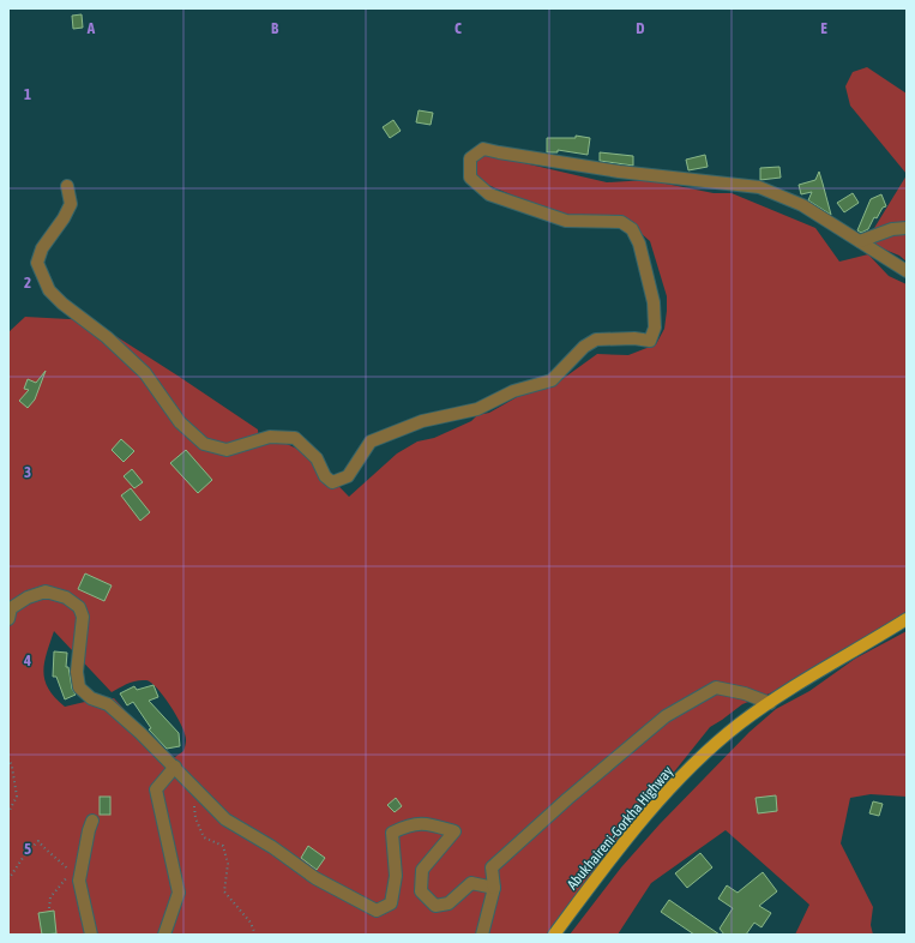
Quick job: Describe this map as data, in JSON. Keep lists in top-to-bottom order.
{
  "streets": {
    "main road": ["Abukhaireni-Gorkha Highway"]
  },
  "grid": {
    "columns": [
      "A",
      "B",
      "C",
      "D",
      "E"
    ],
    "rows": [
      "1",
      "2",
      "3",
      "4",
      "5"
    ]
  }
}
